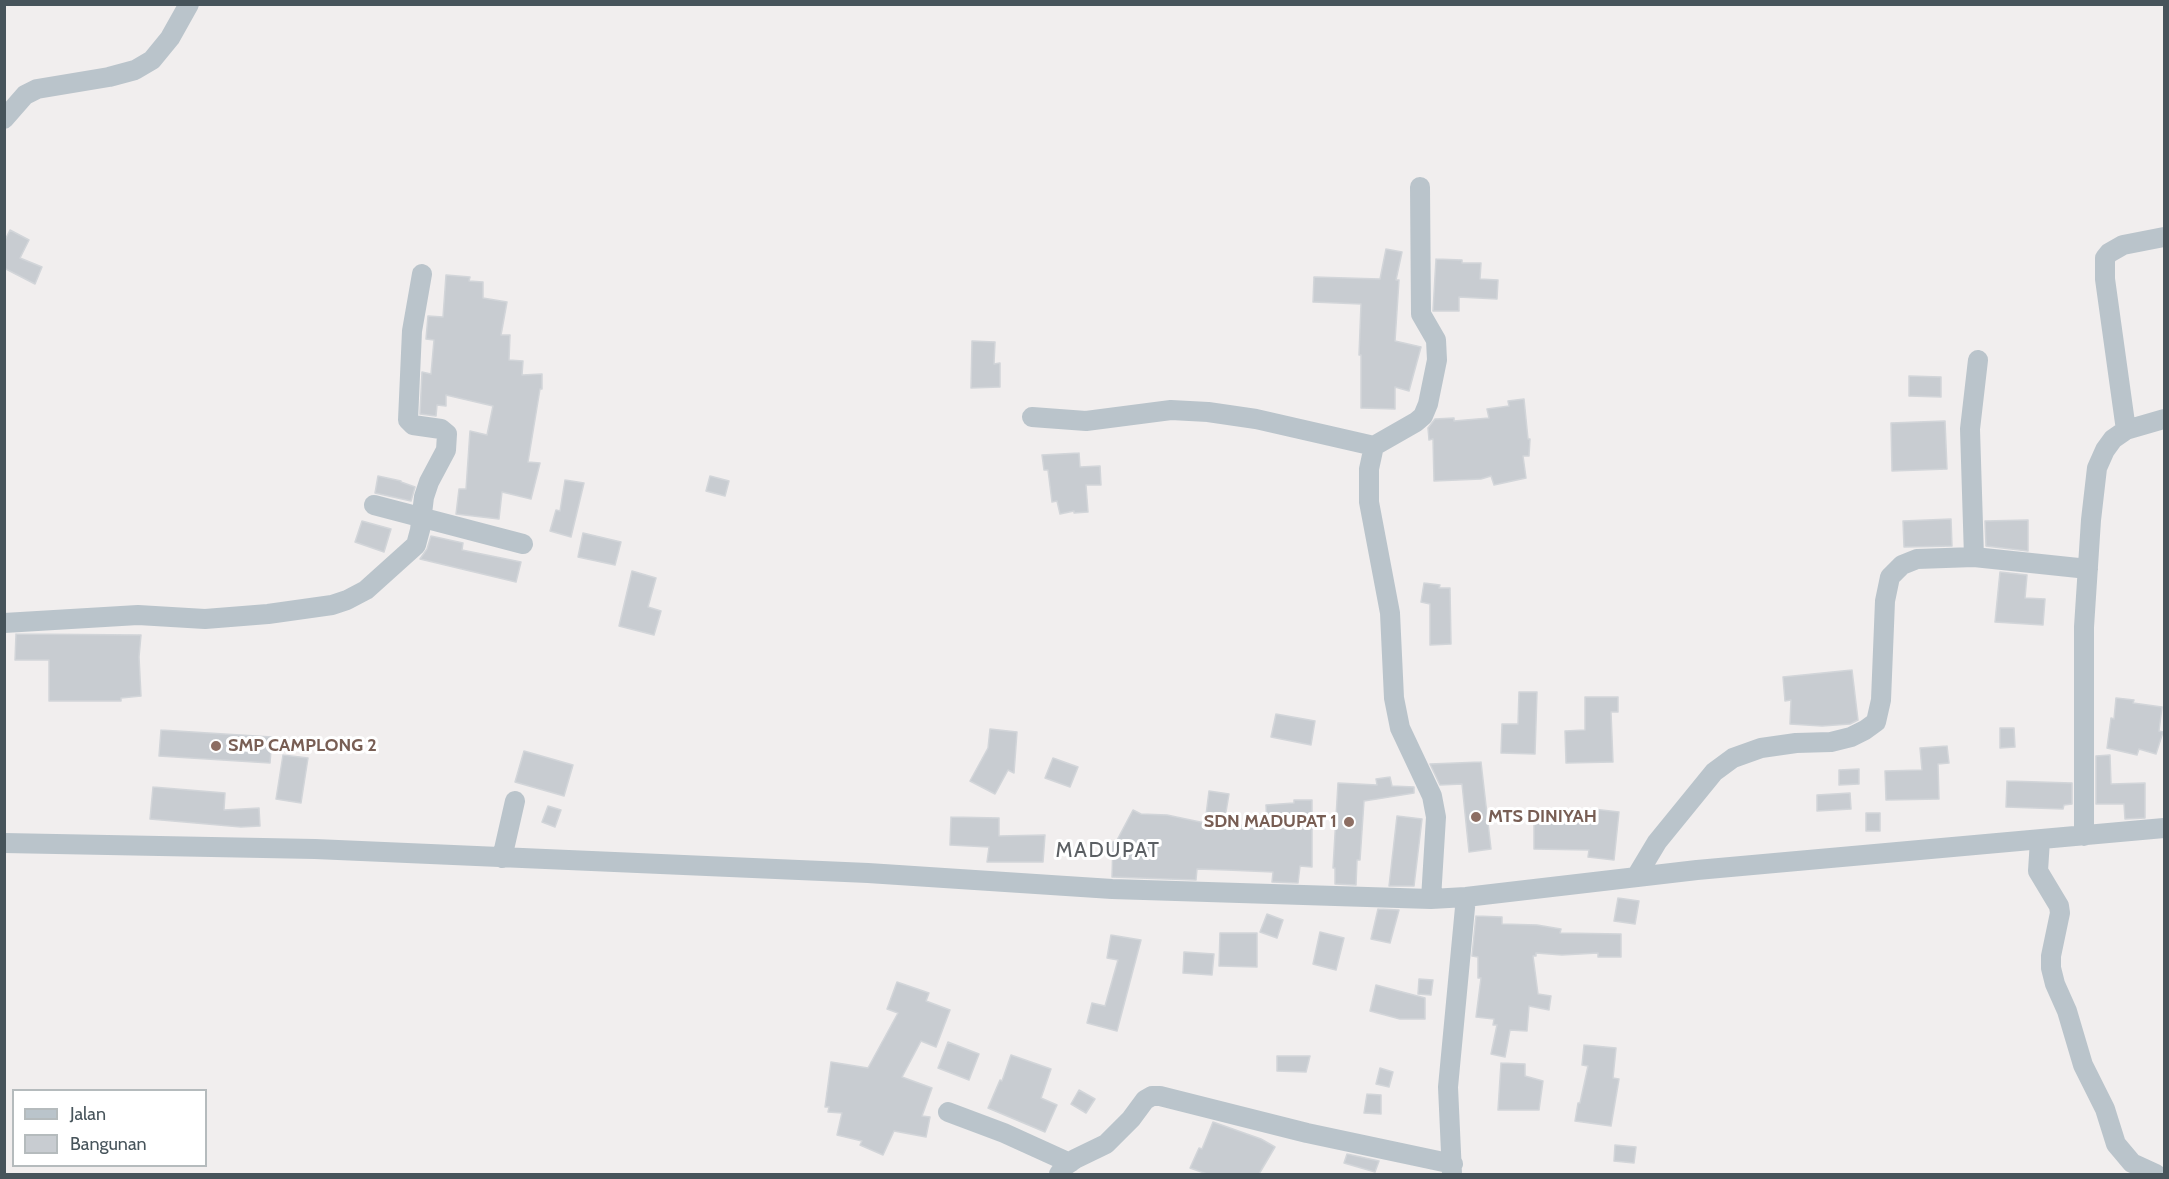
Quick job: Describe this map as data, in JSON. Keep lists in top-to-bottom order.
{
  "districts": ["MADUPAT"],
  "places": ["SMP CAMPLONG 2", "MTS DINIYAH", "SDN MADUPAT 1"],
  "legend": ["Jalan", "Bangunan"]
}
